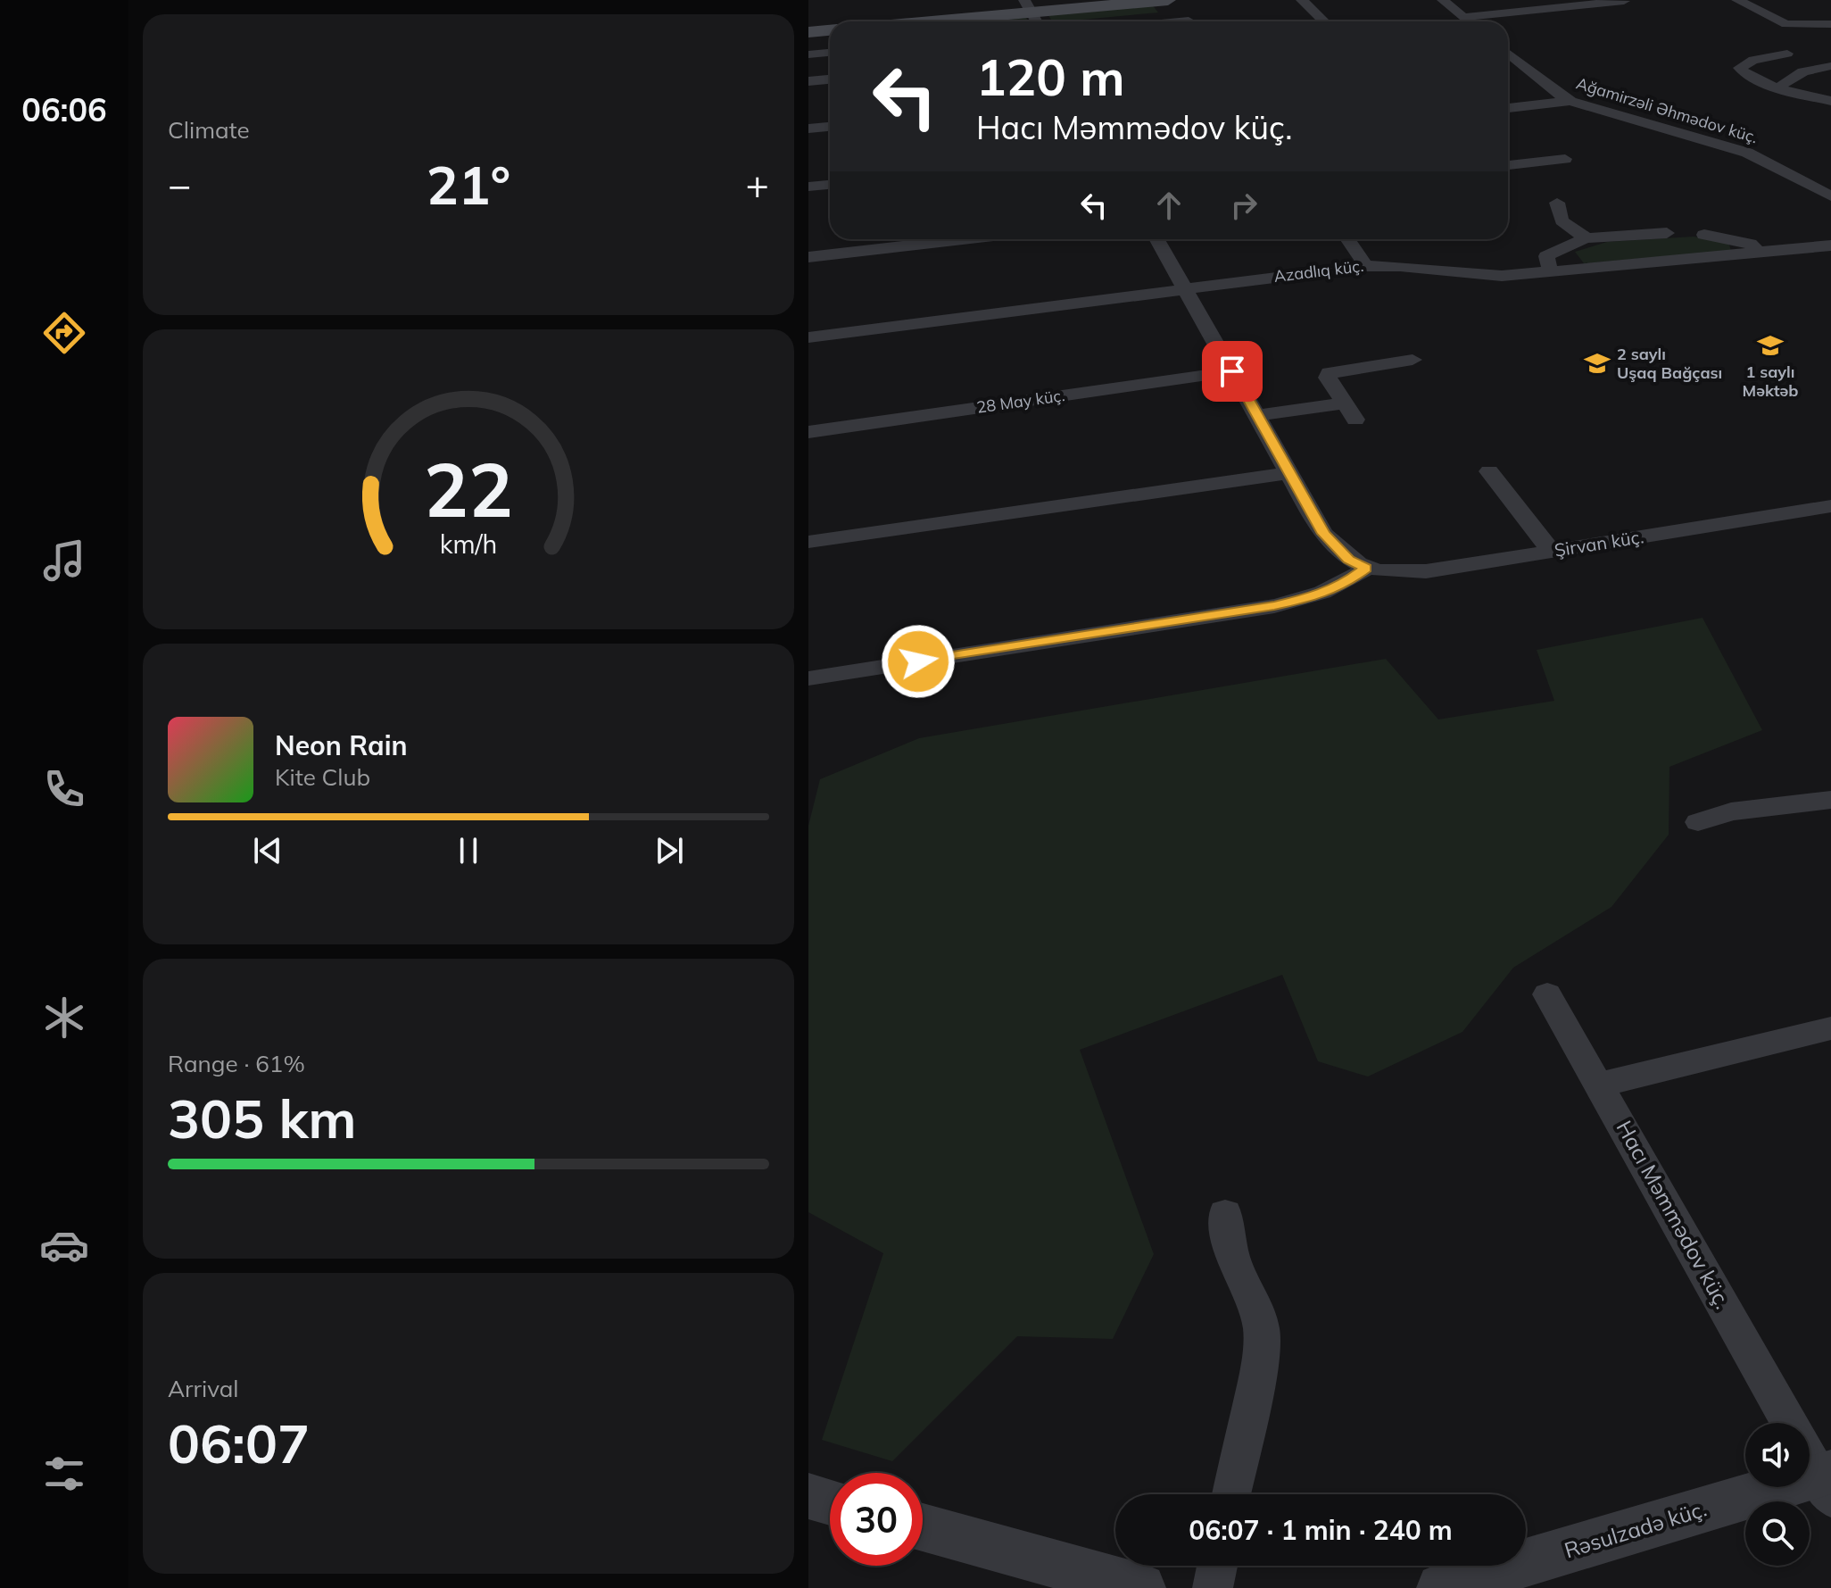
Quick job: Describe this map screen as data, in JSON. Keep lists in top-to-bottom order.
{
  "streets": {
    "street": [
      "Ağamirzəli Əhmədov küç.",
      "Azadlıq küç.",
      "28 May küç.",
      "Şirvan küç.",
      "Hacı Məmmədov küç.",
      "Rəsulzadə küç."
    ]
  },
  "crossings": [
    ["Hacı Məmmədov küç.", "Rəsulzadə küç."]
  ],
  "places": {
    "school or university": ["1 saylı Məktəb", "2 saylı Uşaq Bağçası"]
  },
  "page": {
    "tabs": "06:06",
    "tile": [
      "Climate",
      ["Range · 61%", "305 km"],
      ["Arrival", "06:07"]
    ],
    "turn": ["120 m", "Hacı Məmmədov küç."],
    "heat": ["−", "21°", "+"],
    "song": ["Neon Rain", "Kite Club"],
    "limit": "30",
    "trip": "06:07 · 1 min · 240 m",
    "gauge": ["22", "km/h"]
  }
}
